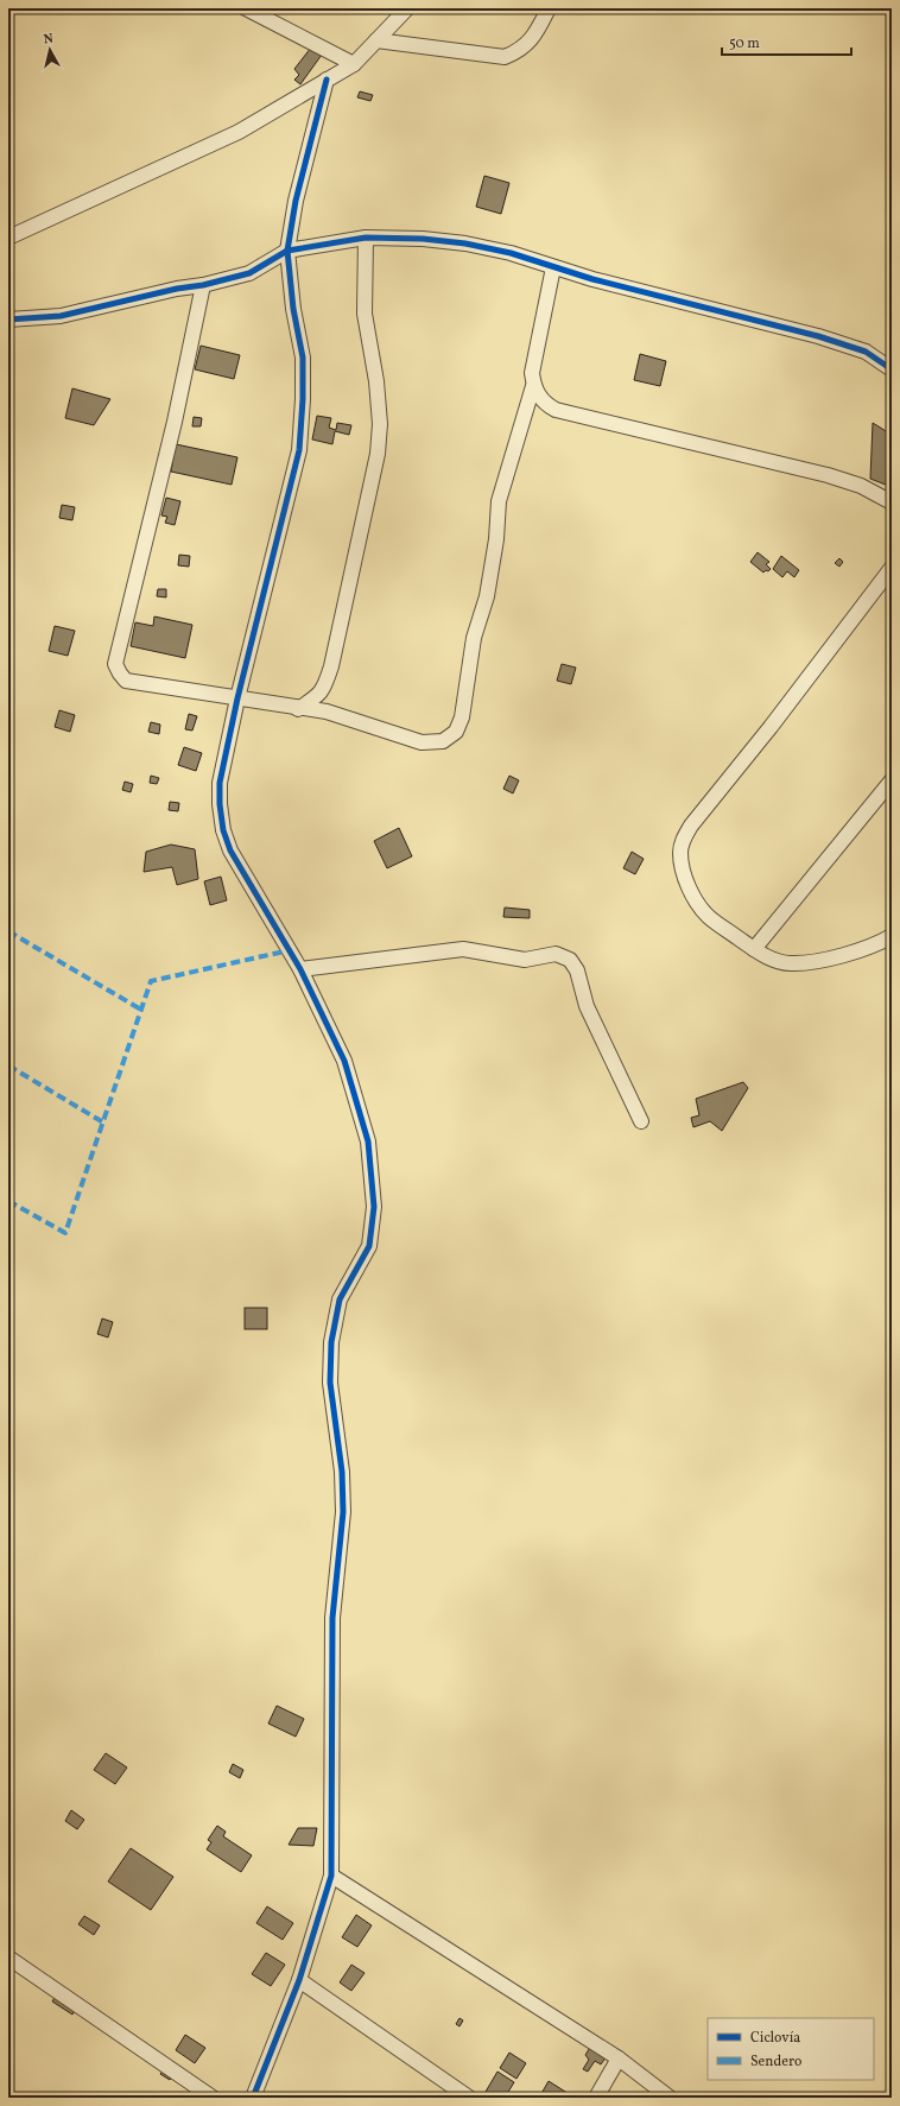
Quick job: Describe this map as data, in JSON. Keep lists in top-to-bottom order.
{
  "legend": ["Ciclovía", "Sendero"],
  "scale_bar": "50 m",
  "north": "top"
}
